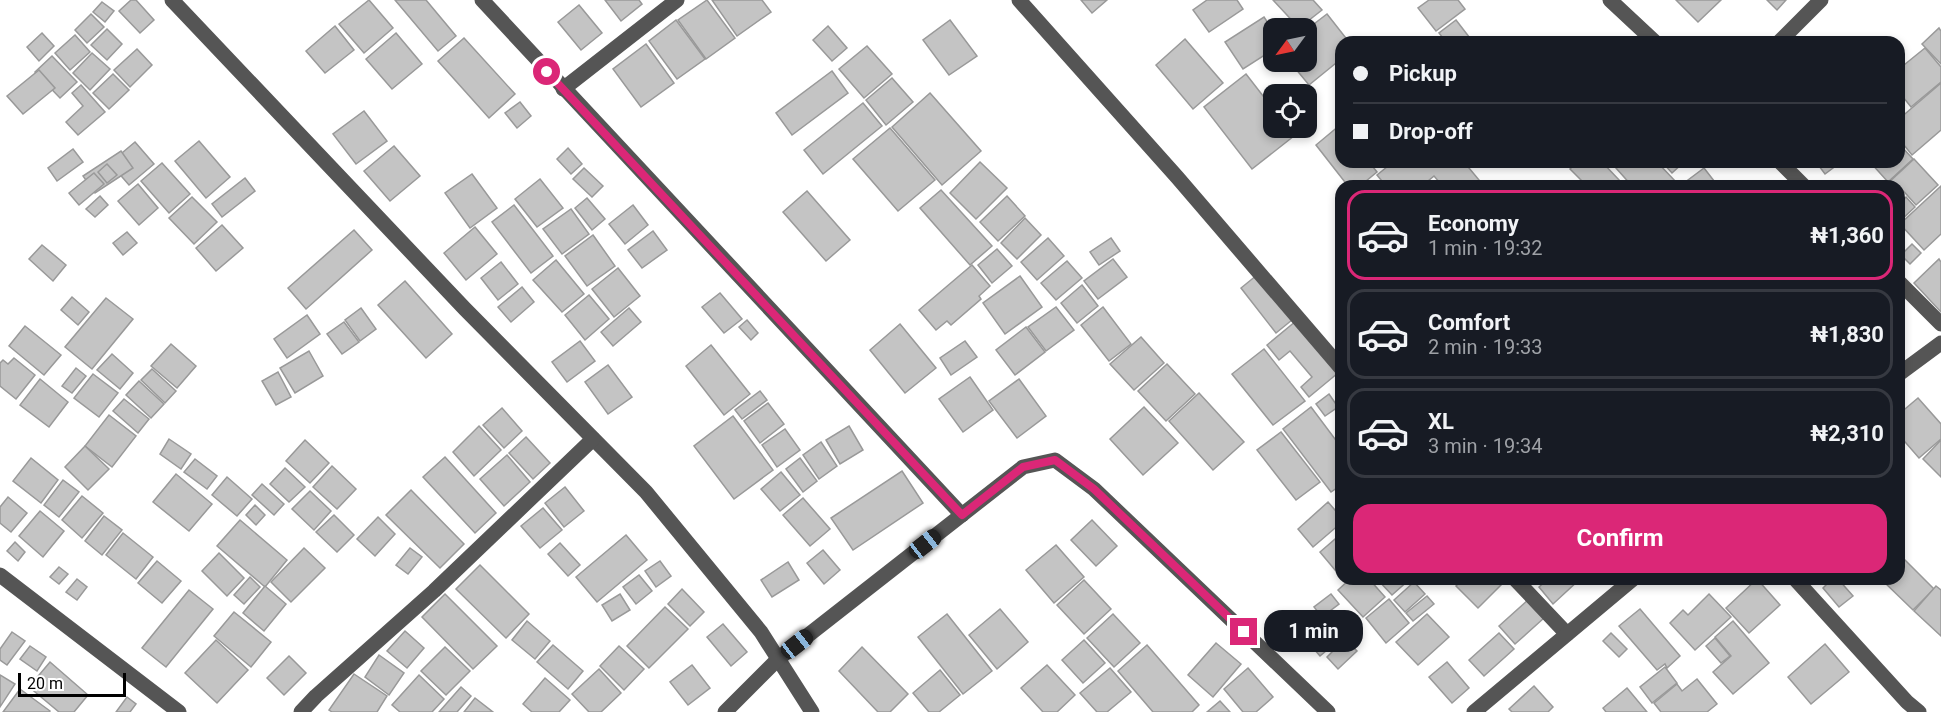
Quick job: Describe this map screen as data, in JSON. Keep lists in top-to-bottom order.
{
  "scale_bar": "20 m",
  "north": "bottom left",
  "page": {
    "banner": ["Pickup", "Drop-off"],
    "list": [
      {
        "name": "Economy",
        "note": "1 min · 19:32",
        "value": "₦1,360"
      },
      {
        "name": "Comfort",
        "note": "2 min · 19:33",
        "value": "₦1,830"
      },
      {
        "name": "XL",
        "note": "3 min · 19:34",
        "value": "₦2,310"
      }
    ],
    "buttons": "Confirm",
    "bubble": "1 min",
    "scale": "20 m"
  }
}
